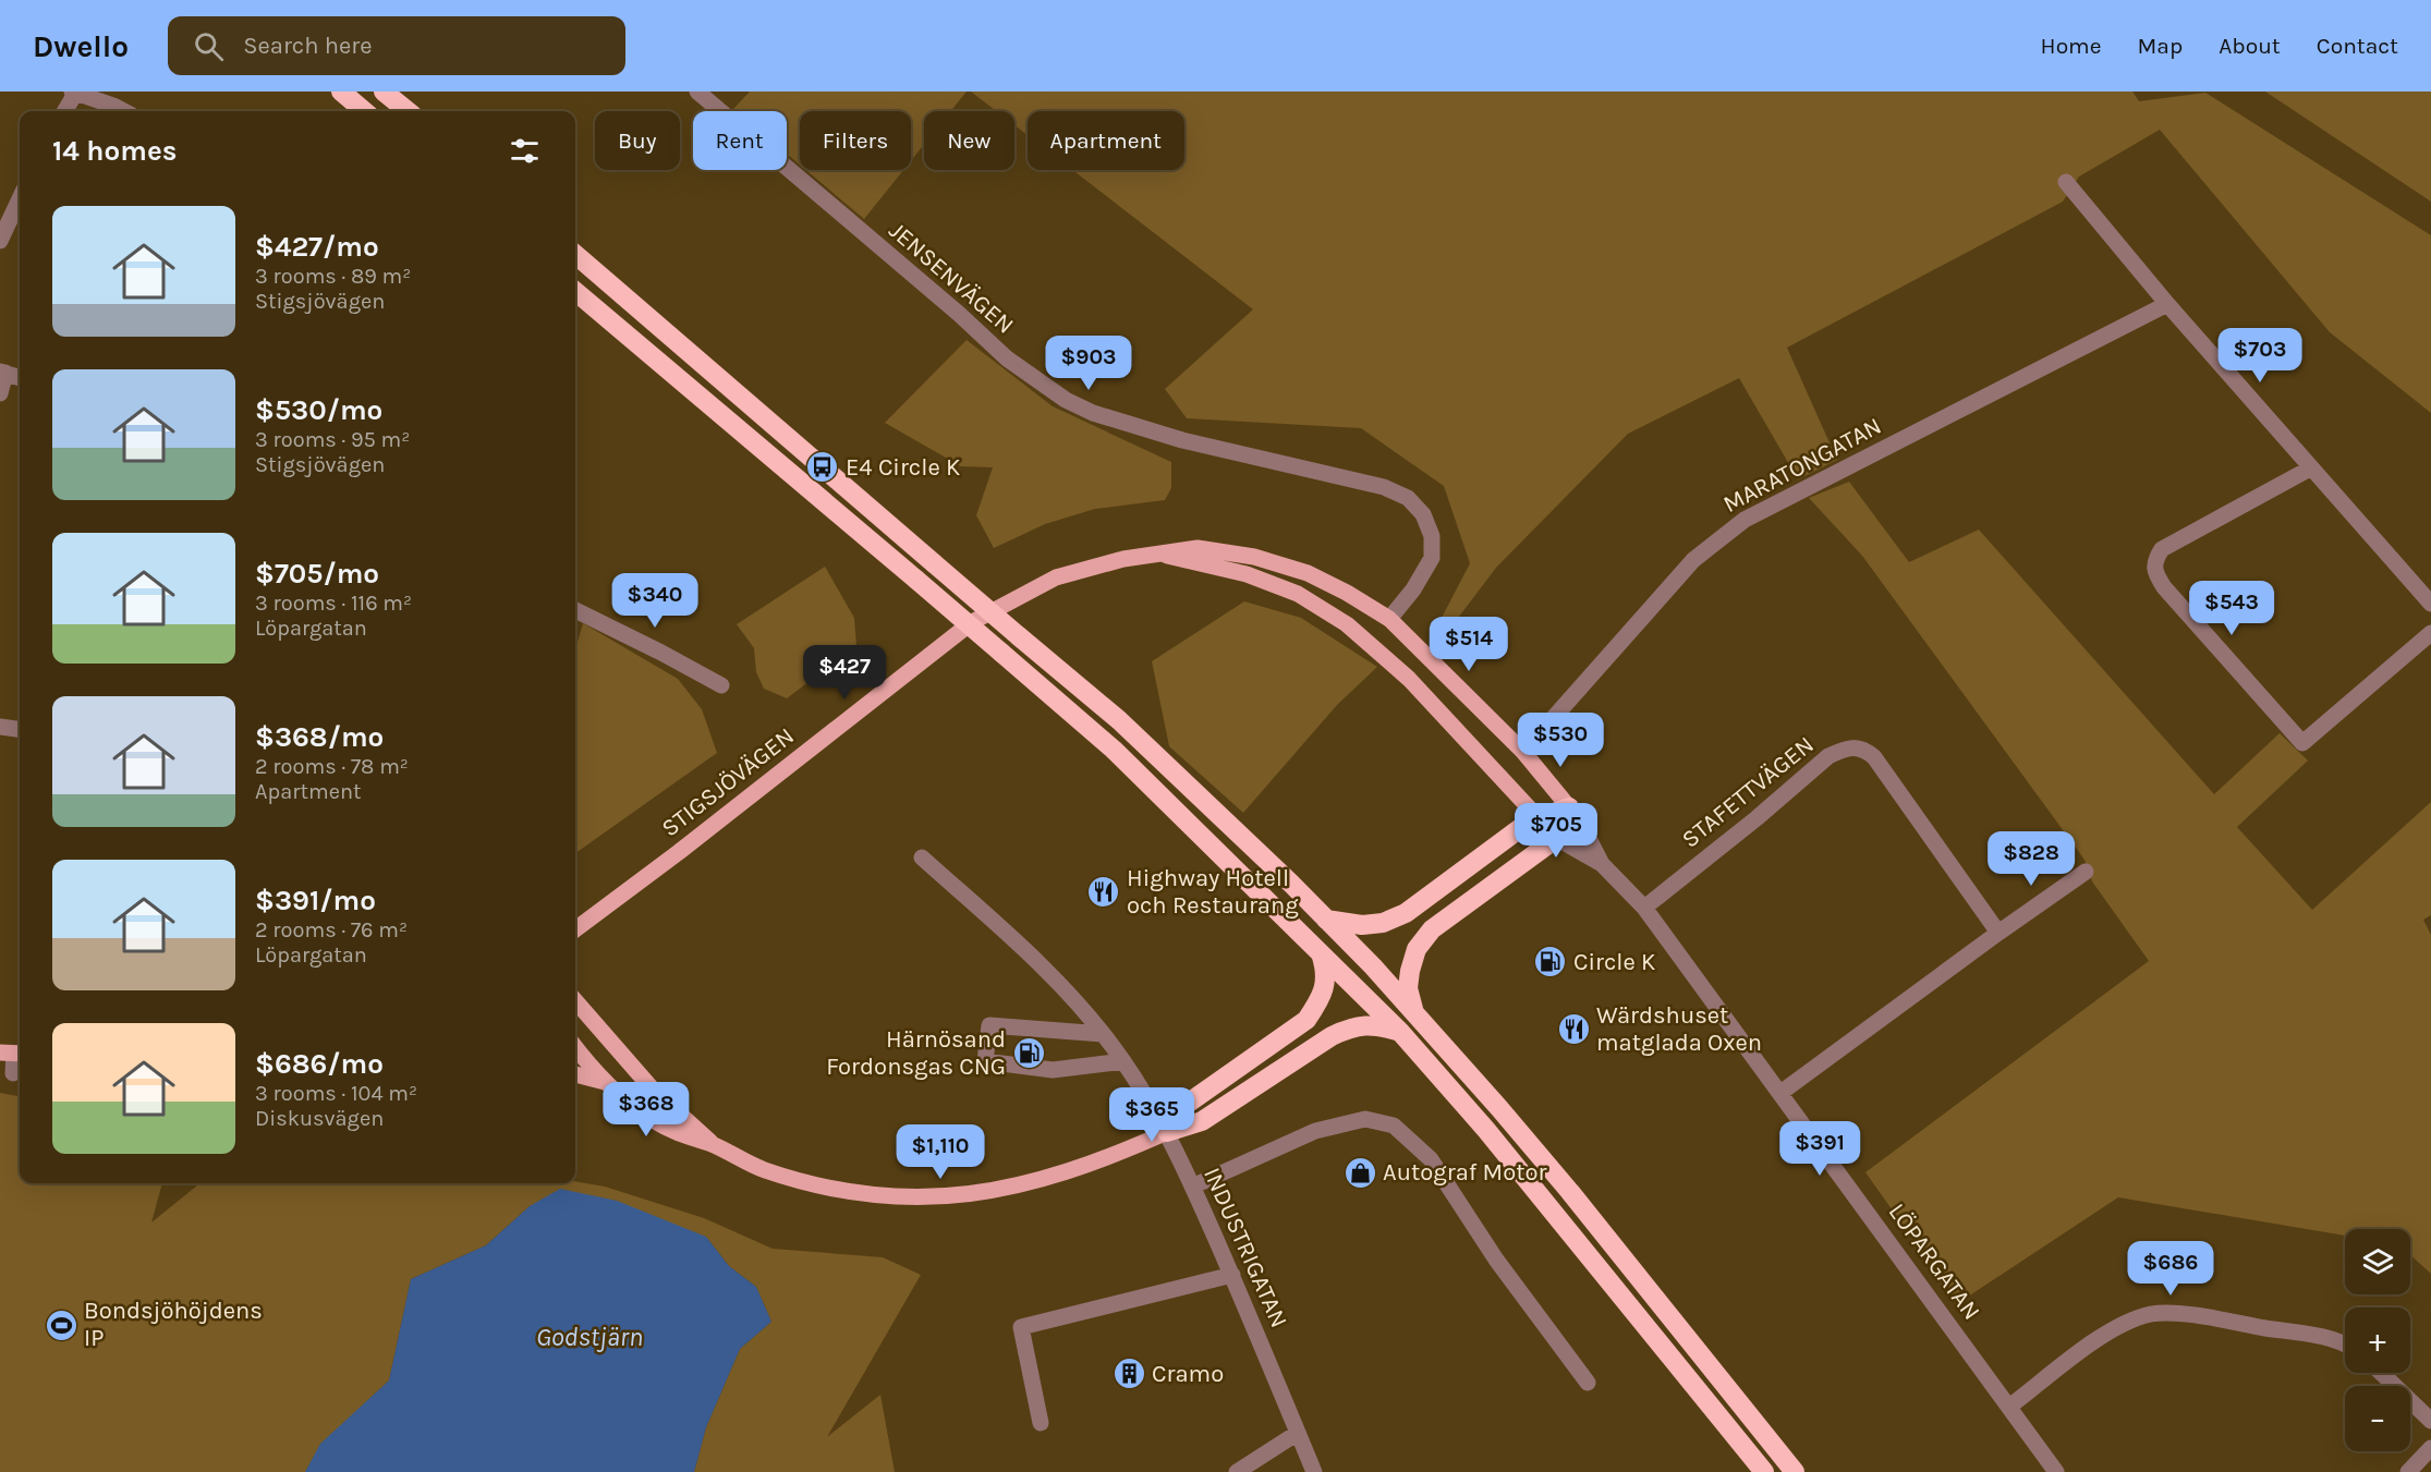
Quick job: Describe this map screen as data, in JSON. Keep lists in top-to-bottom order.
{
  "streets": {
    "main road": ["STIGSJÖVÄGEN"],
    "street": [
      "JENSENVÄGEN",
      "MARATONGATAN",
      "STAFETTVÄGEN",
      "INDUSTRIGATAN",
      "LÖPARGATAN"
    ]
  },
  "crossings": [
    ["JENSENVÄGEN", "STIGSJÖVÄGEN"],
    ["MARATONGATAN", "STIGSJÖVÄGEN"],
    ["STIGSJÖVÄGEN", "LÖPARGATAN"],
    ["STAFETTVÄGEN", "LÖPARGATAN"]
  ],
  "water": ["Godstjärn"],
  "places": {
    "bus stop": ["E4 Circle K"],
    "restaurant": ["Highway Hotell och Restaurang", "Wärdshuset matglada Oxen"],
    "fuel station": ["Circle K", "Härnösand Fordonsgas CNG"],
    "shop": ["Autograf Motor"],
    "sports": ["Bondsjöhöjdens IP"],
    "building": ["Cramo"]
  },
  "page": {
    "header": "Dwello",
    "search": "Search here",
    "nav": [
      "Home",
      "Map",
      "About",
      "Contact"
    ],
    "chip": [
      "Buy",
      "Rent",
      "Filters",
      "New",
      "Apartment"
    ],
    "heading": "14 homes",
    "list": [
      {
        "name": "$427/mo",
        "note": "3 rooms · 89 m² · Stigsjövägen"
      },
      {
        "name": "$530/mo",
        "note": "3 rooms · 95 m² · Stigsjövägen"
      },
      {
        "name": "$705/mo",
        "note": "3 rooms · 116 m² · Löpargatan"
      },
      {
        "name": "$368/mo",
        "note": "2 rooms · 78 m² · Apartment"
      },
      {
        "name": "$391/mo",
        "note": "2 rooms · 76 m² · Löpargatan"
      },
      {
        "name": "$686/mo",
        "note": "3 rooms · 104 m² · Diskusvägen"
      }
    ],
    "price": [
      "$703",
      "$903",
      "$340",
      "$543",
      "$514",
      "$427",
      "$530",
      "$705",
      "$828",
      "$368",
      "$365",
      "$391",
      "$1,110",
      "$686"
    ],
    "map_buttons": ["+", "−"]
  }
}
